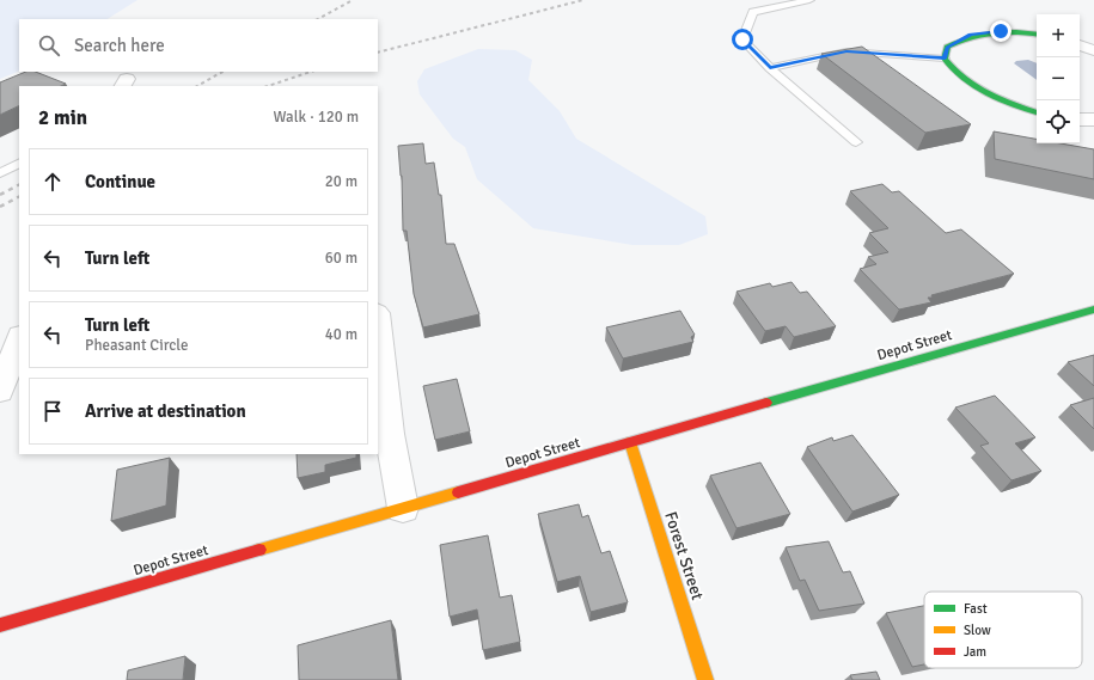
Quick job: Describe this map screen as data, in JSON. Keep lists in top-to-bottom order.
{
  "streets": {
    "main road": ["Depot Street", "Forest Street"]
  },
  "crossings": [
    ["Depot Street", "Forest Street"]
  ],
  "legend": ["Fast", "Slow", "Jam"],
  "page": {
    "map_buttons": ["+", "−"],
    "search": "Search here",
    "heading": ["2 min", "Walk · 120 m"],
    "list": [
      ["Continue", "20 m"],
      ["Turn left", "60 m"],
      ["Turn left", "Pheasant Circle", "40 m"],
      "Arrive at destination"
    ]
  }
}
